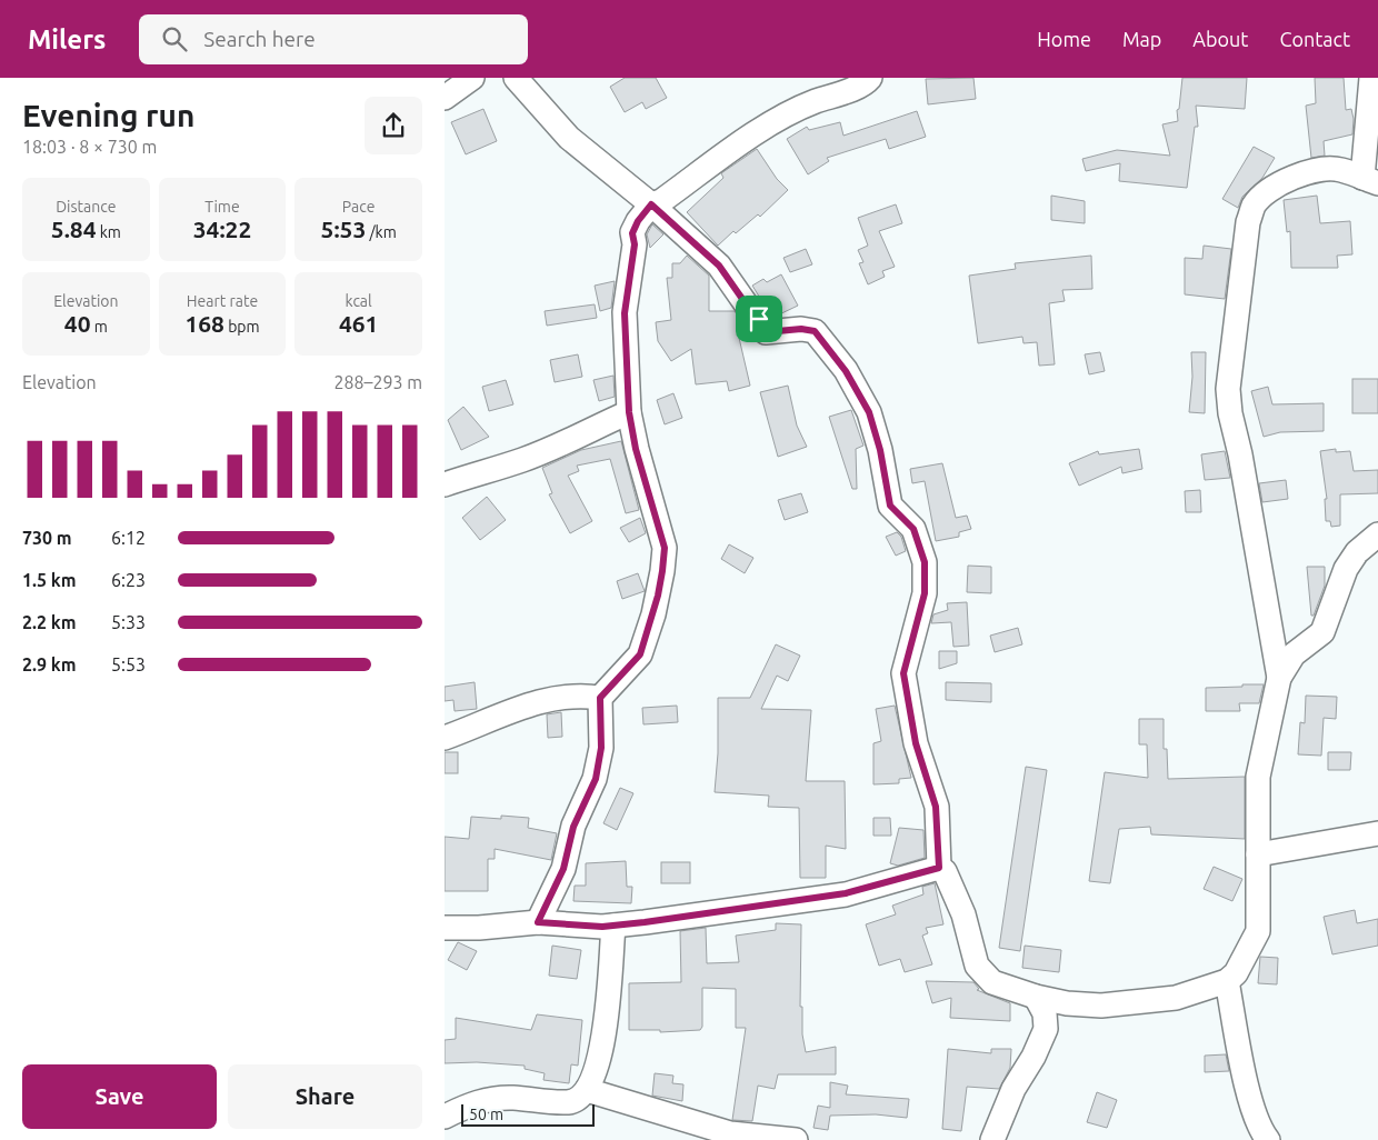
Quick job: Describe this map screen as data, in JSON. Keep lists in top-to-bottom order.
{
  "scale_bar": "50 m",
  "page": {
    "header": "Milers",
    "search": "Search here",
    "nav": [
      "Home",
      "Map",
      "About",
      "Contact"
    ],
    "heading": ["Evening run", "18:03 · 8 × 730 m"],
    "stats": [
      ["Distance", "5.84 km"],
      ["Time", "34:22"],
      ["Pace", "5:53 /km"],
      ["Elevation", "40 m"],
      ["Heart rate", "168 bpm"],
      ["kcal", "461"]
    ],
    "chart": ["Elevation", "288–293 m"],
    "list": [
      {
        "name": "730 m",
        "note": "6:12"
      },
      {
        "name": "1.5 km",
        "note": "6:23"
      },
      {
        "name": "2.2 km",
        "note": "5:33"
      },
      {
        "name": "2.9 km",
        "note": "5:53"
      }
    ],
    "buttons": ["Save", "Share"],
    "scale": "50 m"
  }
}
